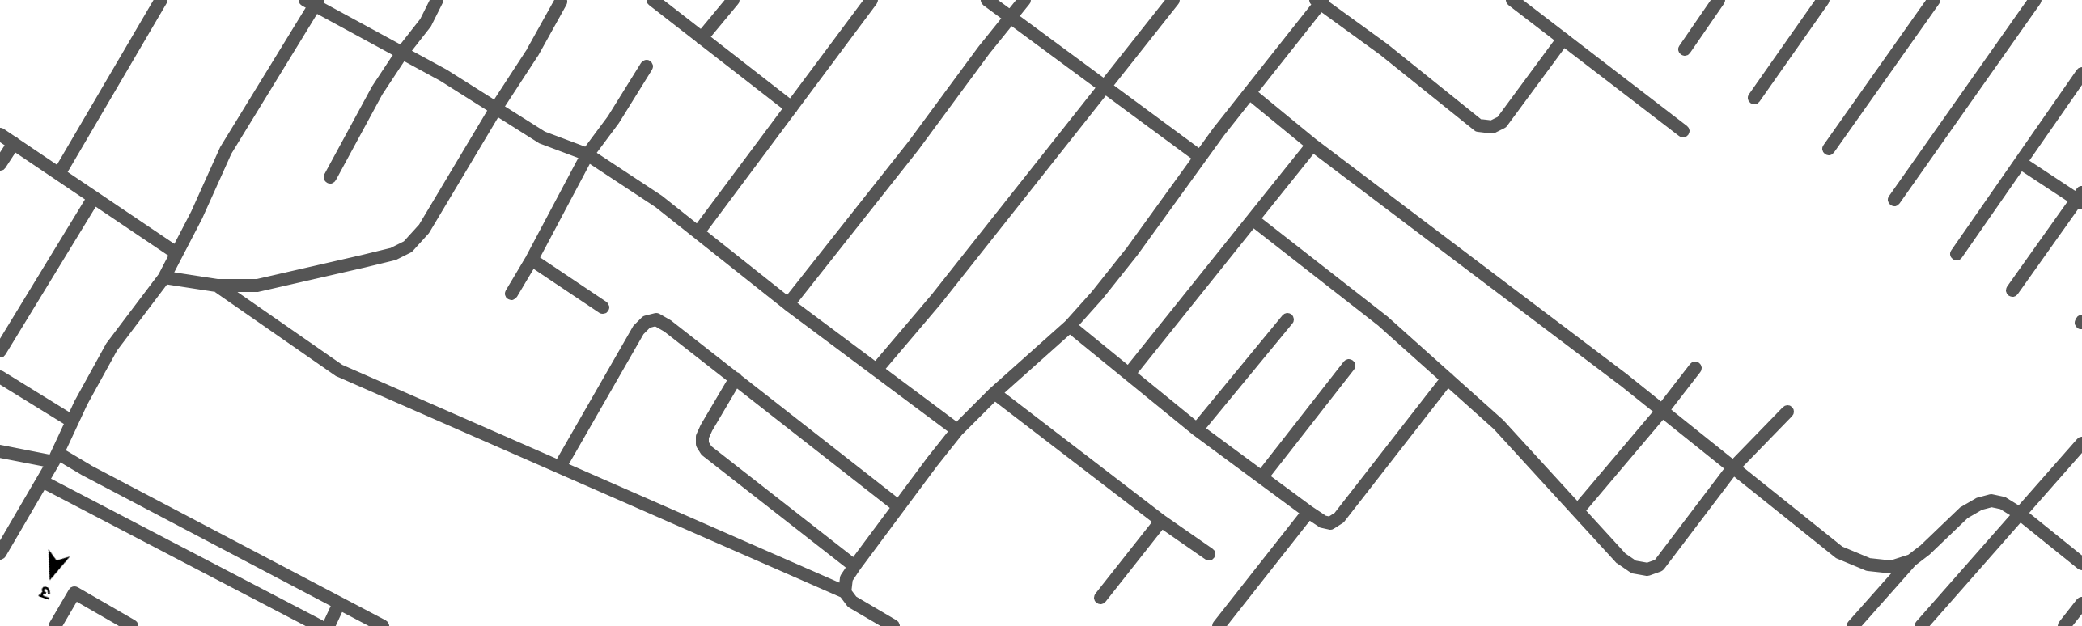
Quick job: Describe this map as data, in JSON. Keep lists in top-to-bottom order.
{
  "north": "bottom"
}
